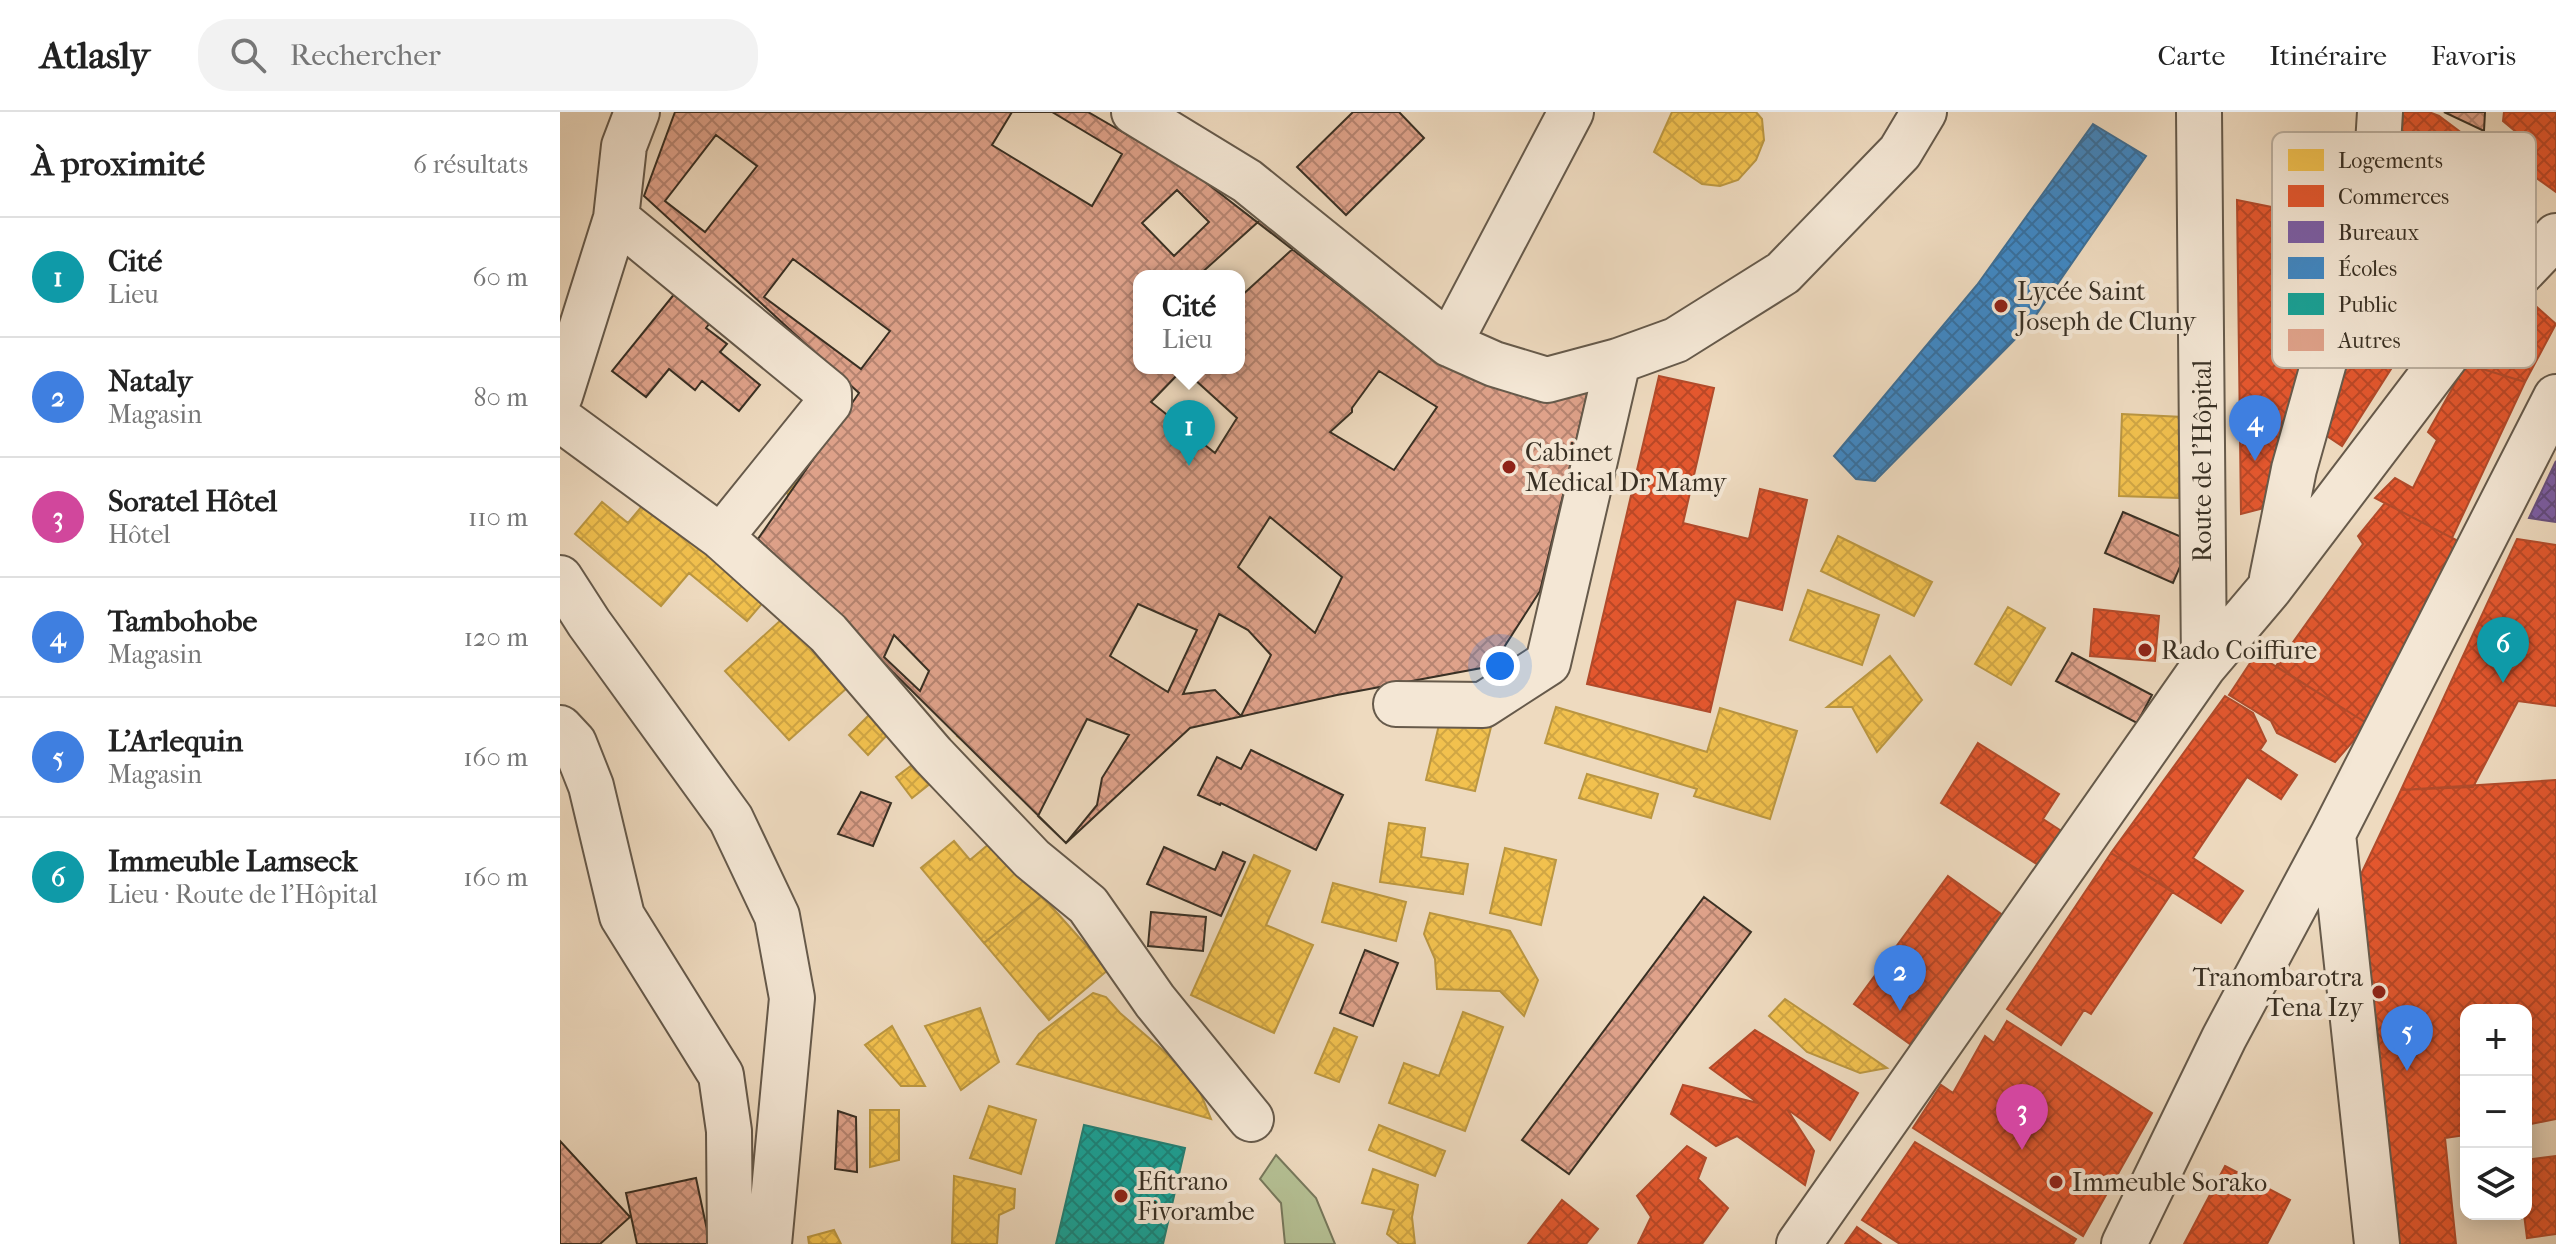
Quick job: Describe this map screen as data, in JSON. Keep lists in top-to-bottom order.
{
  "streets": {
    "street": ["Route de l'Hôpital"]
  },
  "places": [
    "Lycée Saint Joseph de Cluny",
    "Cabinet Medical Dr Mamy",
    "Rado Coiffure",
    "Tranombarotra Tena Izy",
    "Immeuble Sorako",
    "Efitrano Fivorambe"
  ],
  "legend": [
    "Logements",
    "Commerces",
    "Bureaux",
    "Écoles",
    "Public",
    "Autres"
  ],
  "page": {
    "header": "Atlasly",
    "search": "Rechercher",
    "nav": ["Carte", "Itinéraire", "Favoris"],
    "heading": ["À proximité", "6 résultats"],
    "list": [
      {
        "mark": "1",
        "name": "Cité",
        "note": "Lieu",
        "value": "60 m"
      },
      {
        "mark": "2",
        "name": "Nataly",
        "note": "Magasin",
        "value": "80 m"
      },
      {
        "mark": "3",
        "name": "Soratel Hôtel",
        "note": "Hôtel",
        "value": "110 m"
      },
      {
        "mark": "4",
        "name": "Tambohobe",
        "note": "Magasin",
        "value": "120 m"
      },
      {
        "mark": "5",
        "name": "L'Arlequin",
        "note": "Magasin",
        "value": "160 m"
      },
      {
        "mark": "6",
        "name": "Immeuble Lamseck",
        "note": "Lieu · Route de l'Hôpital",
        "value": "160 m"
      }
    ],
    "popup": ["Cité", "Lieu"],
    "pins": [
      "4",
      "1",
      "6",
      "2",
      "5",
      "3"
    ],
    "map_buttons": ["+", "−"]
  }
}
